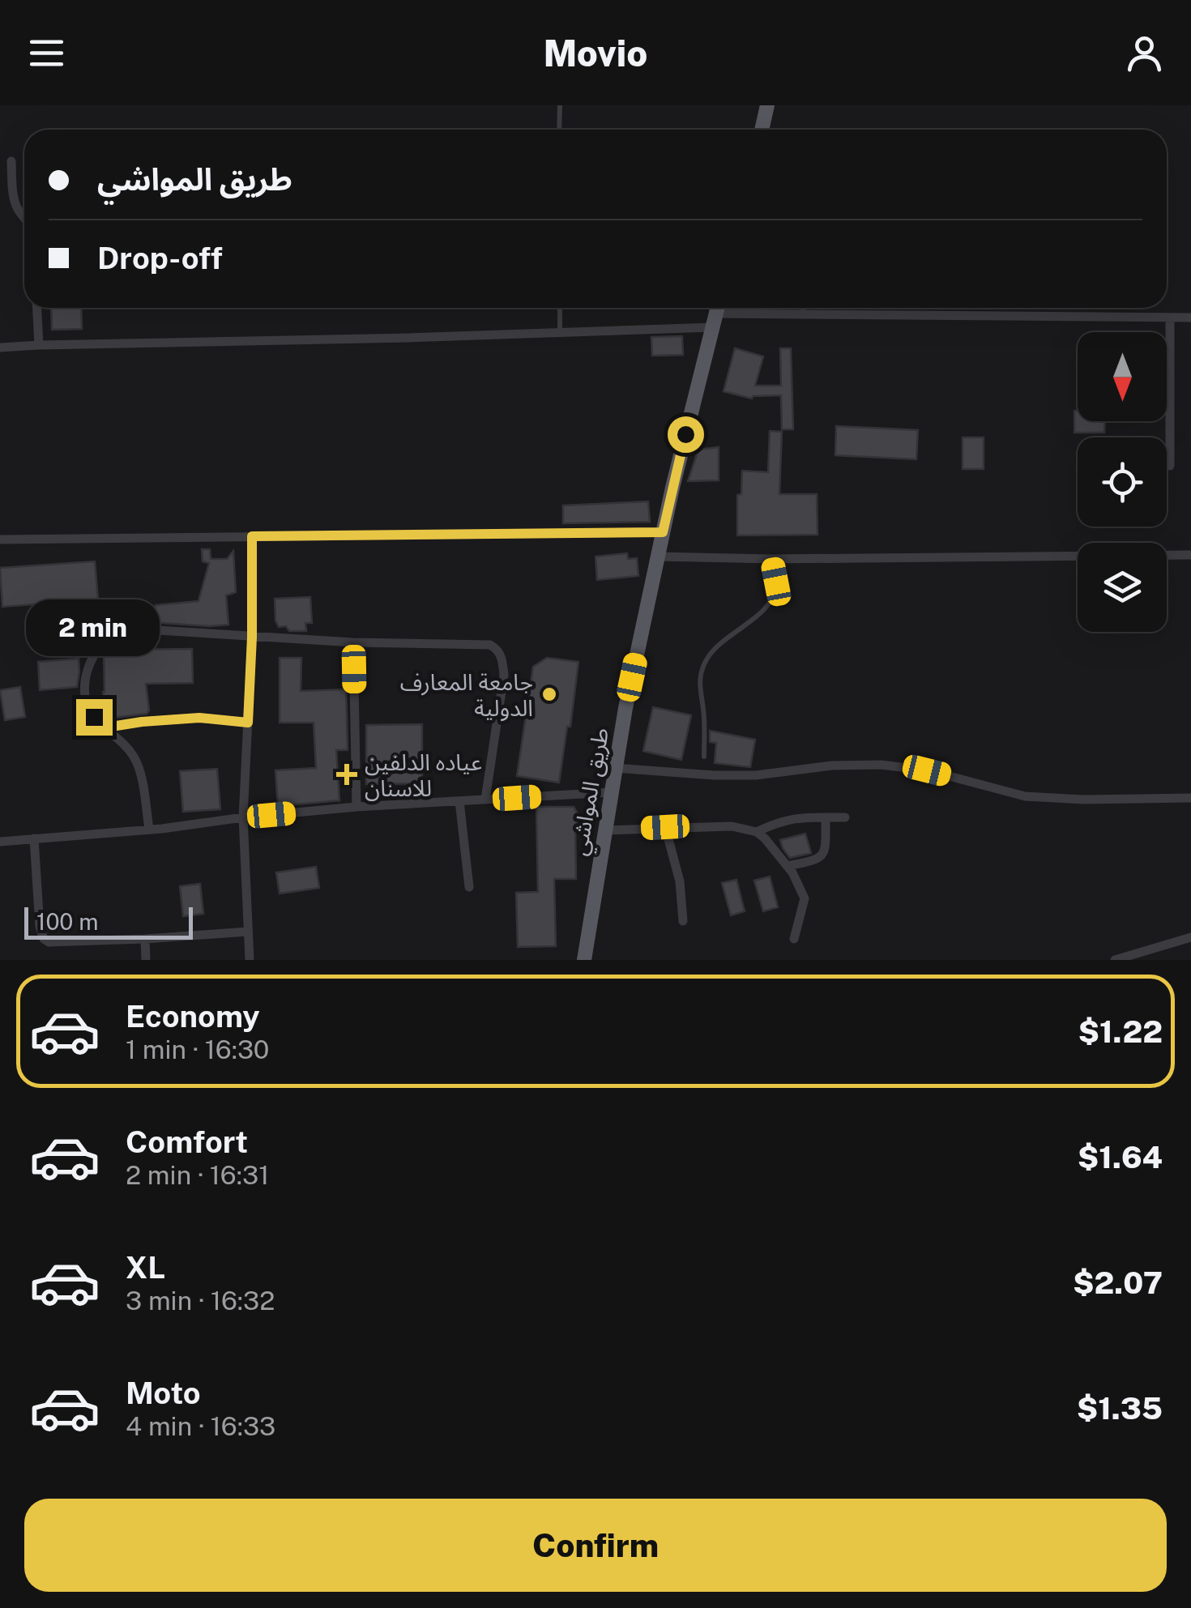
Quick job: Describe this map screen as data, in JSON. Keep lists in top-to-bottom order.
{
  "streets": {
    "main road": ["طريق المواشي"]
  },
  "places": {
    "other": ["جامعة المعارف الدولية"],
    "health": ["عياده الدلفين للاسنان"]
  },
  "scale_bar": "100 m",
  "north": "bottom",
  "page": {
    "header": "Movio",
    "banner": ["طريق المواشي", "Drop-off"],
    "bubble": "2 min",
    "scale": "100 m",
    "list": [
      {
        "name": "Economy",
        "note": "1 min · 16:30",
        "value": "$1.22"
      },
      {
        "name": "Comfort",
        "note": "2 min · 16:31",
        "value": "$1.64"
      },
      {
        "name": "XL",
        "note": "3 min · 16:32",
        "value": "$2.07"
      },
      {
        "name": "Moto",
        "note": "4 min · 16:33",
        "value": "$1.35"
      }
    ],
    "buttons": "Confirm"
  }
}
